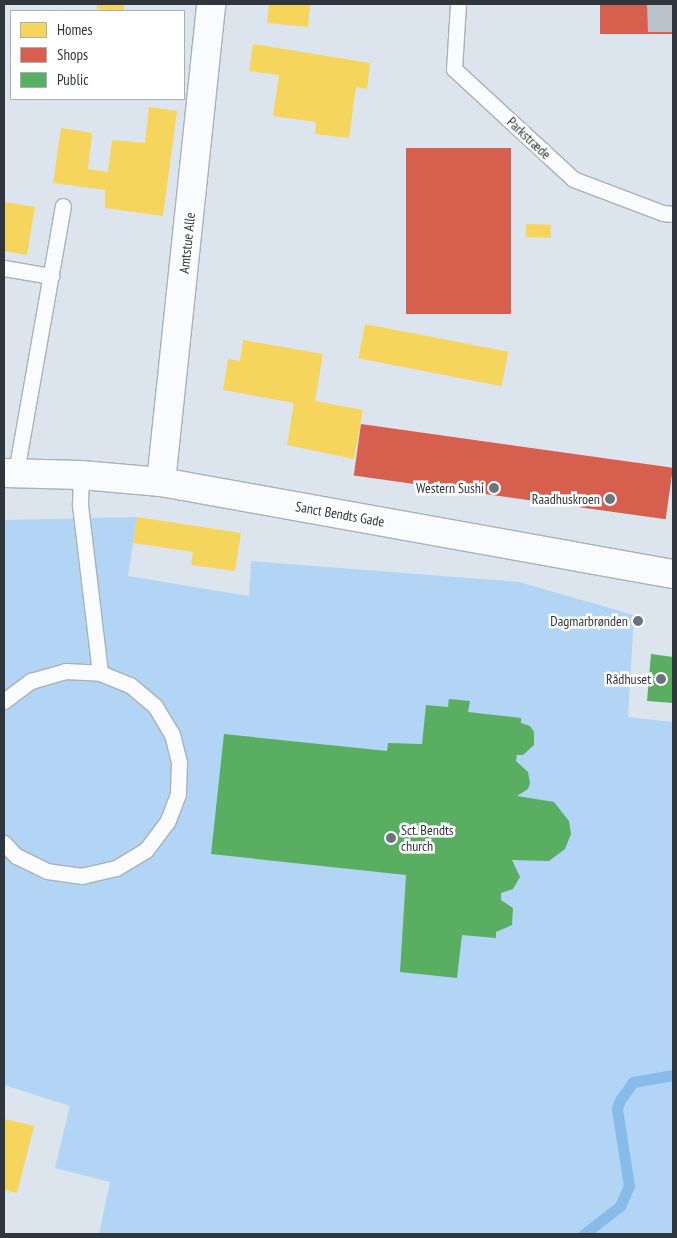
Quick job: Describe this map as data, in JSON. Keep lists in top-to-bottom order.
{
  "streets": {
    "street": ["Amtstue Alle", "Sanct Bendts Gade"],
    "lane": ["Parkstræde"]
  },
  "crossings": [
    ["Amtstue Alle", "Sanct Bendts Gade"]
  ],
  "places": [
    "Western Sushi",
    "Raadhuskroen",
    "Dagmarbrønden",
    "Rådhuset",
    "Sct. Bendts church"
  ],
  "legend": ["Homes", "Shops", "Public"]
}
